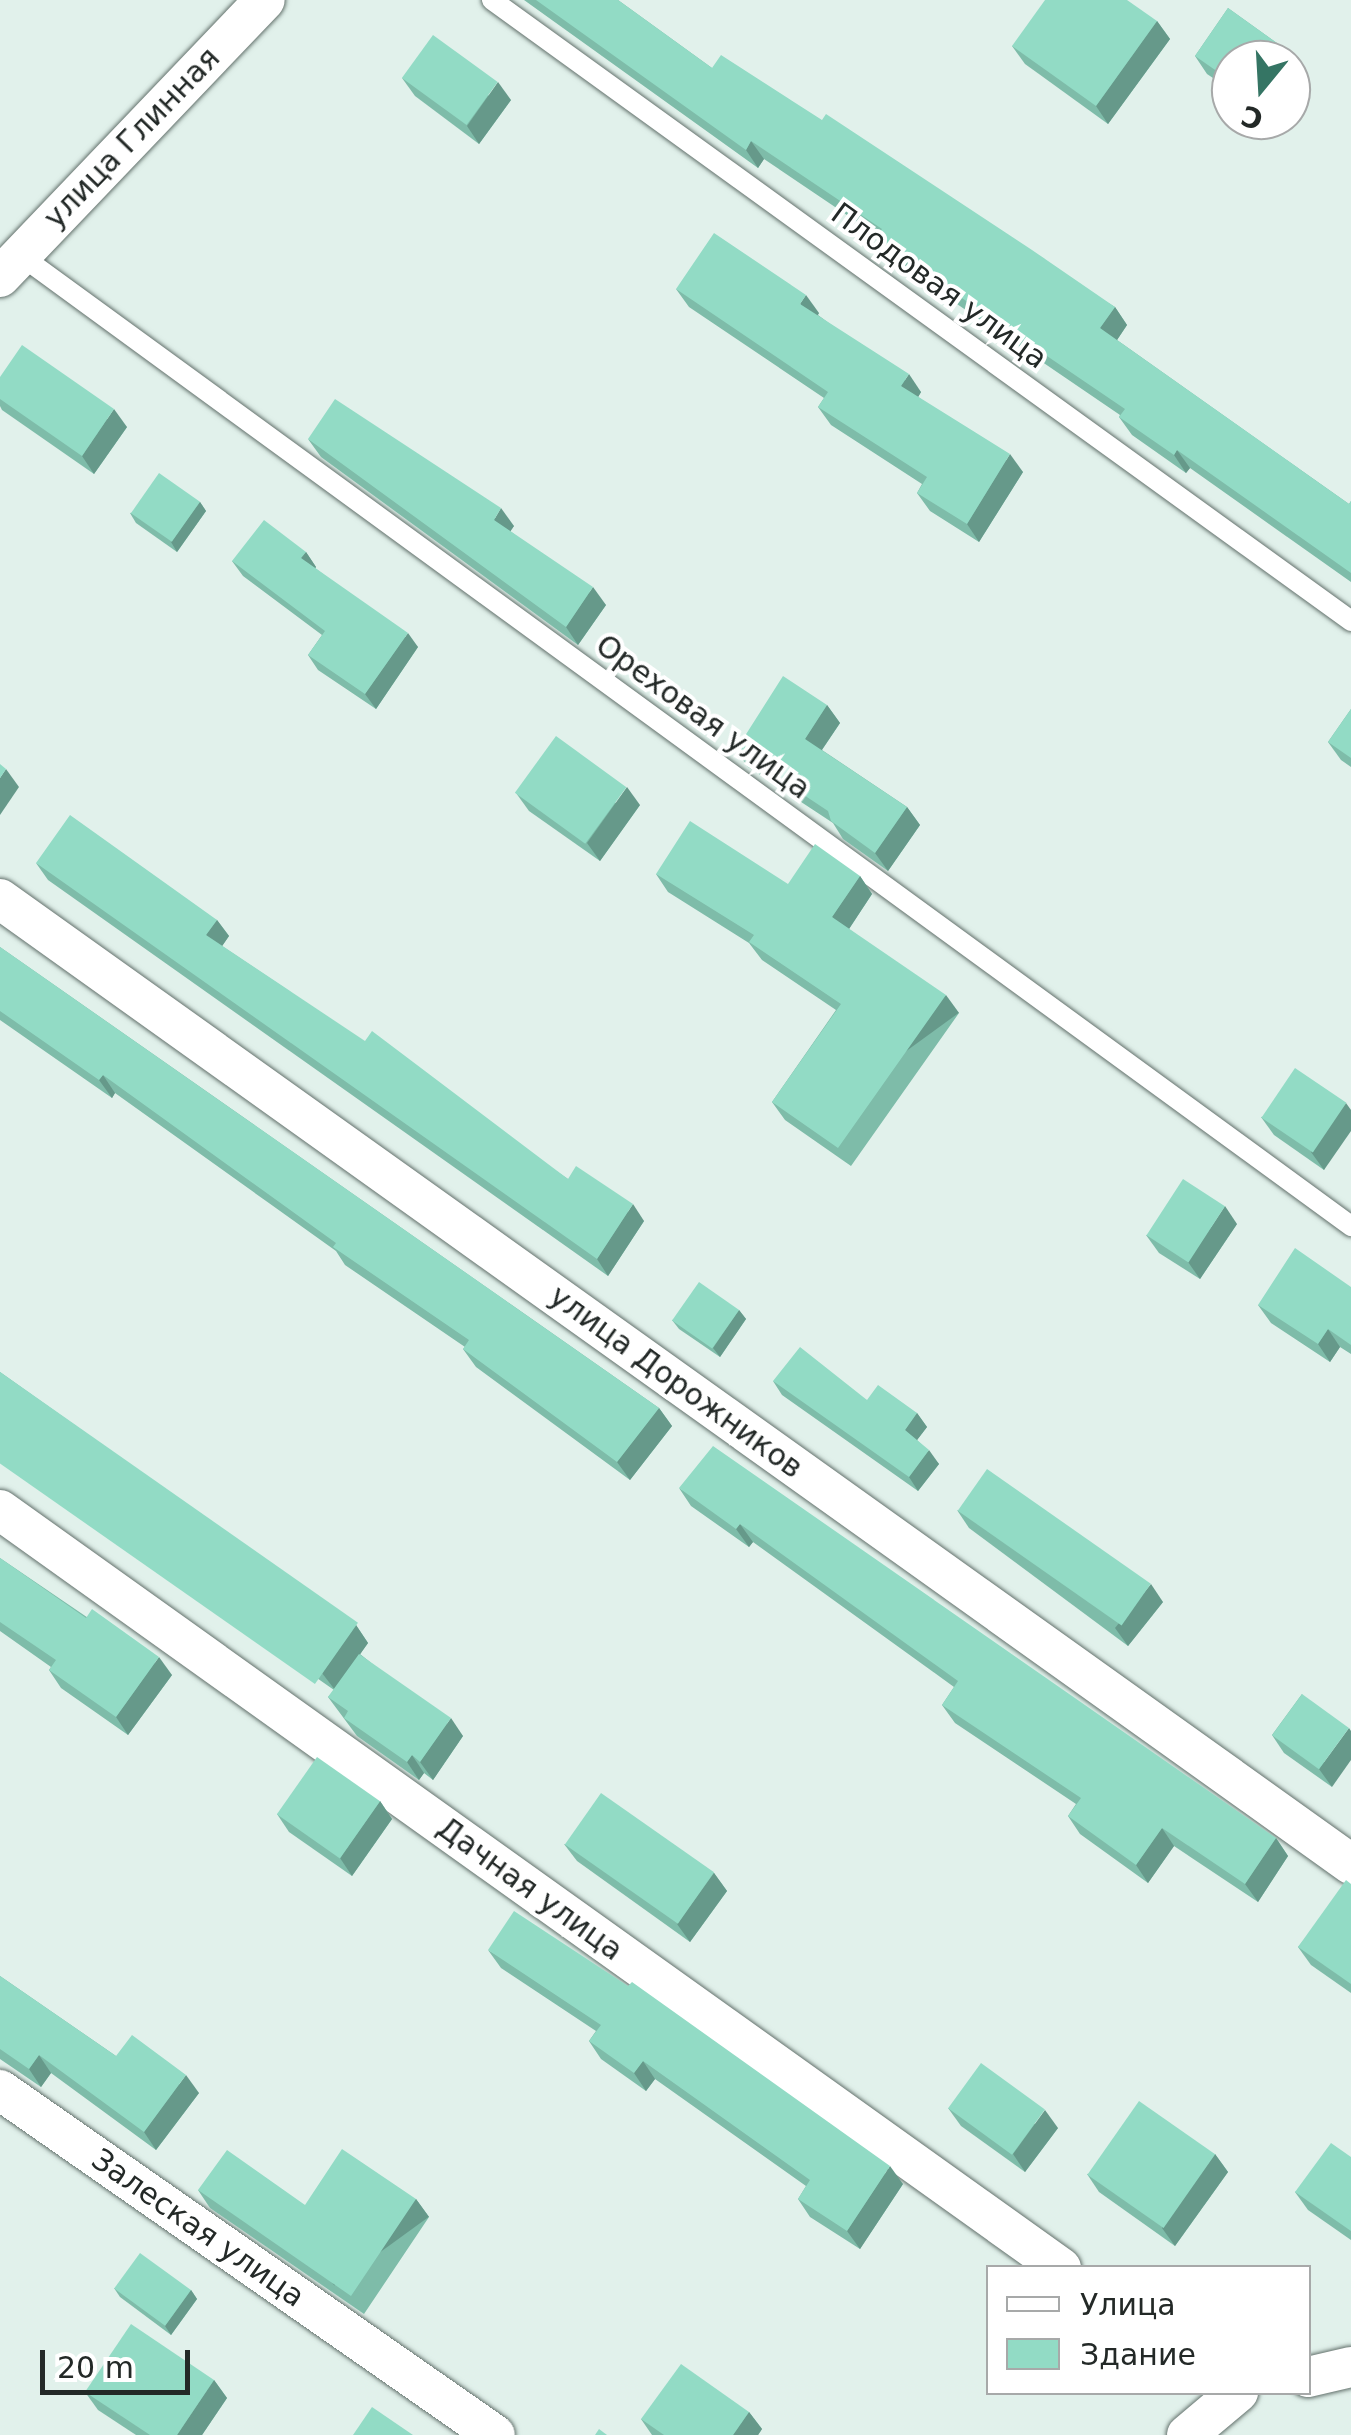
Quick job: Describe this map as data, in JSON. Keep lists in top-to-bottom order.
{
  "streets": {
    "street": [
      "улица Глинная",
      "улица Дорожников",
      "Дачная улица",
      "Залеская улица"
    ],
    "lane": ["Плодовая улица", "Ореховая улица"]
  },
  "crossings": [
    ["улица Глинная", "Ореховая улица"]
  ],
  "legend": ["Улица", "Здание"],
  "scale_bar": "20 m",
  "north": "bottom"
}
